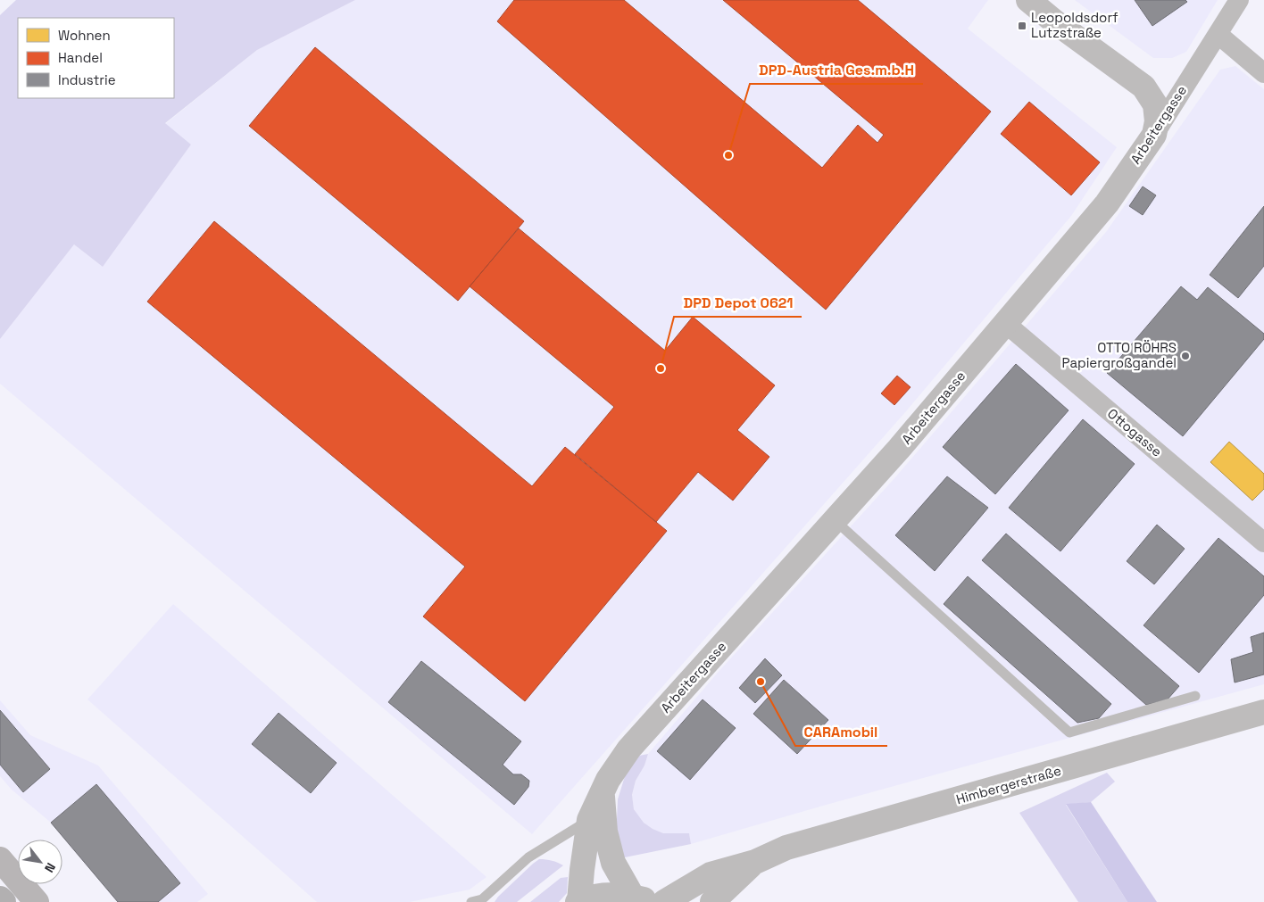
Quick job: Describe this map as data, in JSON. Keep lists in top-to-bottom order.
{
  "streets": {
    "street": ["Arbeitergasse", "Ottogasse", "Himbergerstraße"]
  },
  "crossings": [
    ["Arbeitergasse", "Ottogasse"]
  ],
  "places": {
    "transit": ["Leopoldsdorf Lutzstraße"],
    "other": [
      "DPD-Austria Ges.m.b.H",
      "OTTO RÖHRS Papiergroßgandel",
      "DPD Depot 0621",
      "CARAmobil"
    ]
  },
  "legend": ["Wohnen", "Handel", "Industrie"],
  "north": "bottom right"
}
